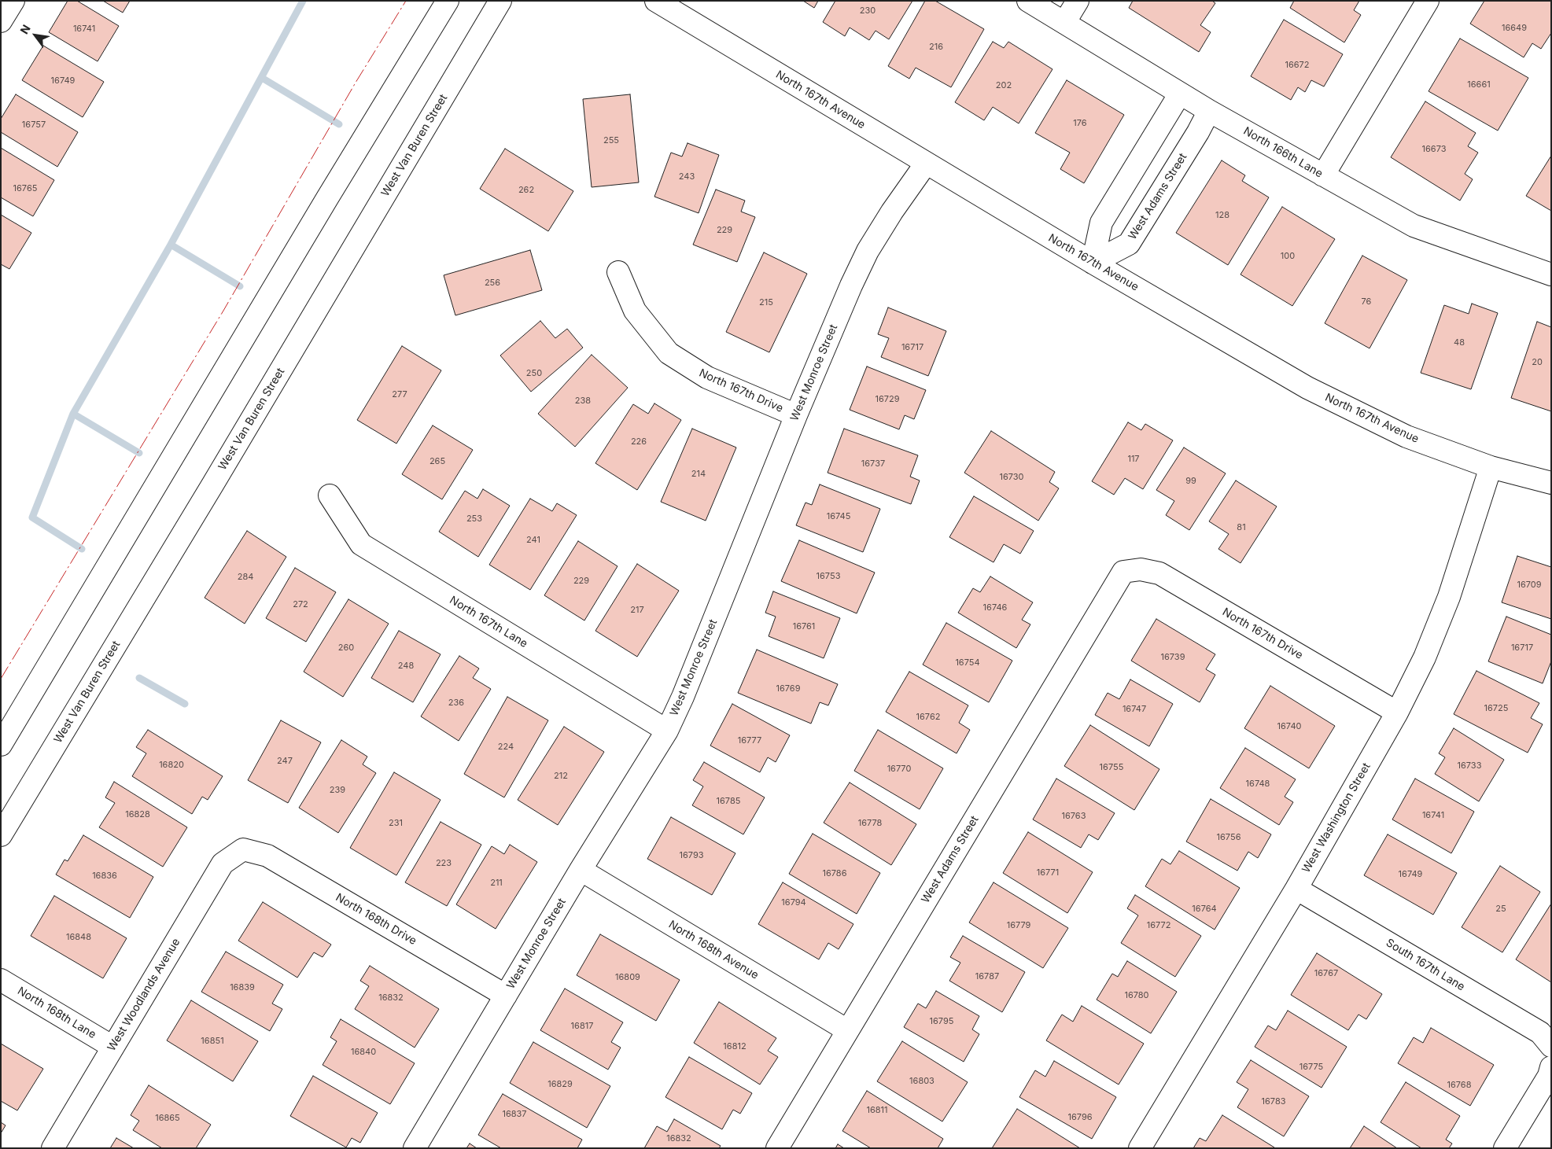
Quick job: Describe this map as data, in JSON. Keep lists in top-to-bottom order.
{
  "streets": {
    "street": [
      "North 167th Avenue",
      "West Van Buren Street",
      "North 166th Lane",
      "West Adams Street",
      "West Monroe Street",
      "North 167th Drive",
      "North 167th Lane",
      "West Washington Street",
      "North 168th Drive",
      "North 168th Avenue",
      "South 167th Lane",
      "West Woodlands Avenue",
      "North 168th Lane"
    ]
  },
  "crossings": [
    ["North 167th Avenue", "West Adams Street"],
    ["North 167th Avenue", "West Monroe Street"],
    ["North 167th Avenue", "West Washington Street"],
    ["North 166th Lane", "West Adams Street"],
    ["West Adams Street", "North 167th Drive"],
    ["West Adams Street", "North 168th Avenue"],
    ["West Monroe Street", "North 167th Drive"],
    ["West Monroe Street", "North 167th Lane"],
    ["West Monroe Street", "North 168th Drive"],
    ["West Monroe Street", "North 168th Avenue"],
    ["North 167th Drive", "West Washington Street"],
    ["West Washington Street", "South 167th Lane"],
    ["North 168th Drive", "West Woodlands Avenue"],
    ["West Woodlands Avenue", "North 168th Lane"]
  ],
  "house_numbers": [
    "230",
    "16649",
    "16741",
    "216",
    "16672",
    "16749",
    "16661",
    "202",
    "176",
    "16757",
    "255",
    "16673",
    "243",
    "16765",
    "262",
    "128",
    "229",
    "100",
    "256",
    "76",
    "215",
    "48",
    "16717",
    "20",
    "250",
    "277",
    "16729",
    "238",
    "226",
    "117",
    "265",
    "16737",
    "214",
    "16730",
    "99",
    "16745",
    "253",
    "81",
    "241",
    "16753",
    "284",
    "229",
    "16709",
    "272",
    "16746",
    "217",
    "16761",
    "260",
    "16717",
    "16739",
    "16754",
    "248",
    "16769",
    "236",
    "16725",
    "16747",
    "16762",
    "16740",
    "16777",
    "224",
    "247",
    "16820",
    "16733",
    "16755",
    "16770",
    "212",
    "16748",
    "239",
    "16785",
    "16828",
    "16741",
    "16763",
    "231",
    "16778",
    "16756",
    "16793",
    "223",
    "16771",
    "16786",
    "16749",
    "16836",
    "211",
    "16794",
    "16764",
    "25",
    "16779",
    "16772",
    "16848",
    "16767",
    "16787",
    "16809",
    "16839",
    "16780",
    "16832",
    "16795",
    "16817",
    "16851",
    "16812",
    "16840",
    "16775",
    "16803",
    "16829",
    "16768",
    "16783",
    "16811",
    "16837",
    "16796",
    "16865",
    "16832"
  ],
  "north": "top left"
}
